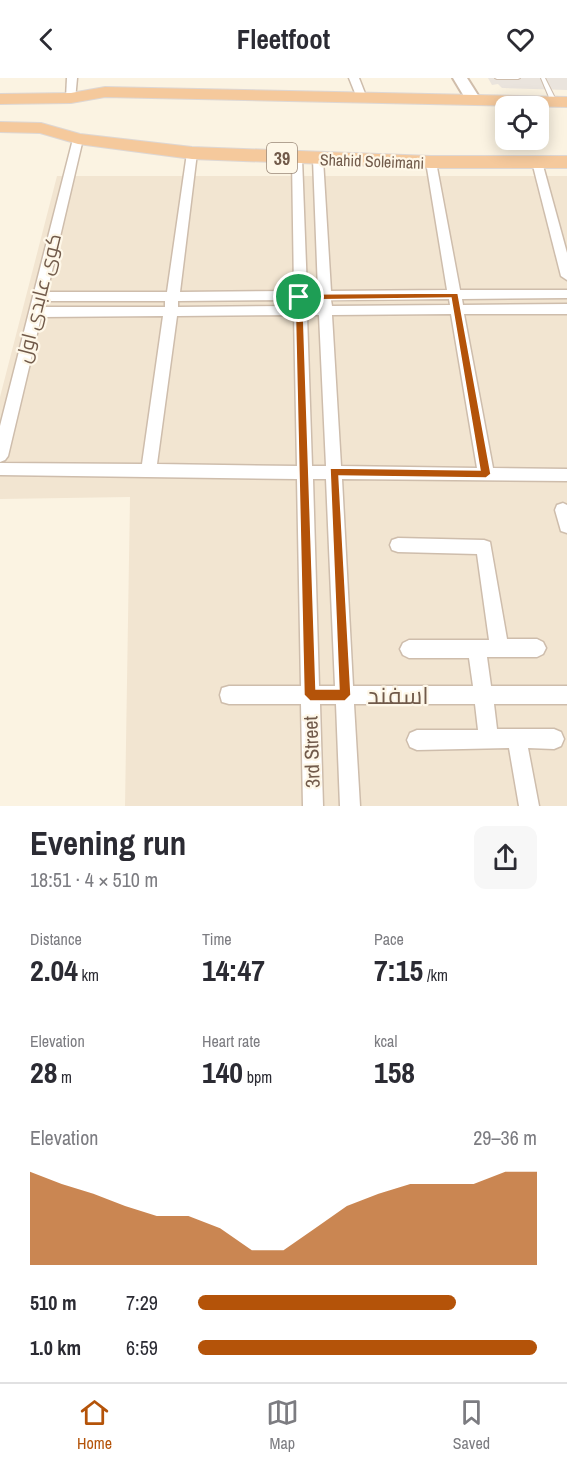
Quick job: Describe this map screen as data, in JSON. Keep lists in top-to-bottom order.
{
  "streets": {
    "highway": ["39", "Shahid Soleimani"],
    "street": ["کوی عابدی اول", "اسفند", "3rd Street"]
  },
  "crossings": [
    ["Shahid Soleimani", "کوی عابدی اول"],
    ["Shahid Soleimani", "3rd Street"],
    ["اسفند", "3rd Street"]
  ],
  "page": {
    "header": "Fleetfoot",
    "heading": ["Evening run", "18:51 · 4 × 510 m"],
    "stats": [
      ["Distance", "2.04 km"],
      ["Time", "14:47"],
      ["Pace", "7:15 /km"],
      ["Elevation", "28 m"],
      ["Heart rate", "140 bpm"],
      ["kcal", "158"]
    ],
    "chart": ["Elevation", "29–36 m"],
    "list": [
      {
        "name": "510 m",
        "note": "7:29"
      },
      {
        "name": "1.0 km",
        "note": "6:59"
      }
    ],
    "tabs": ["Home", "Map", "Saved"]
  }
}
